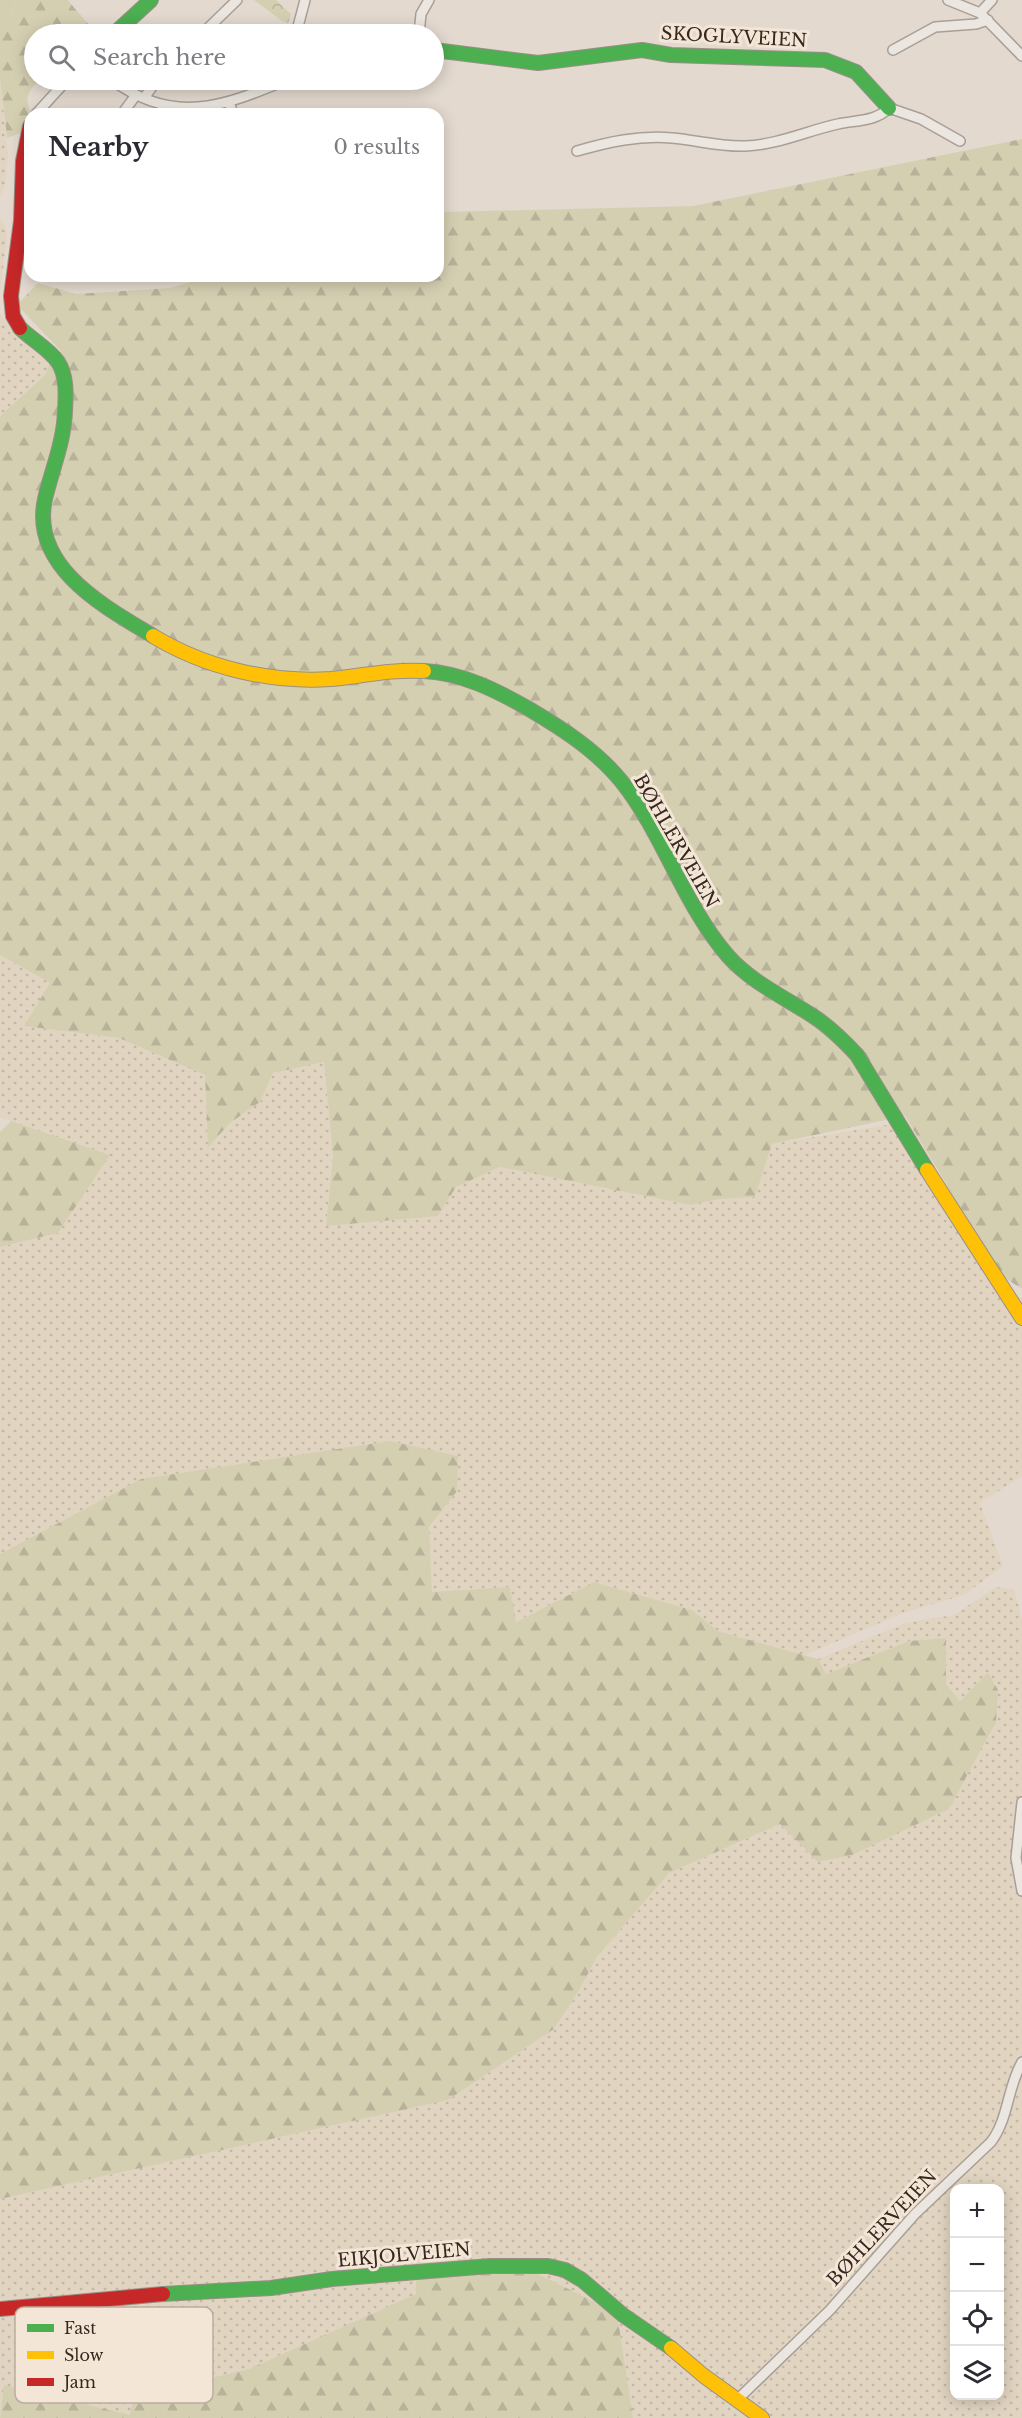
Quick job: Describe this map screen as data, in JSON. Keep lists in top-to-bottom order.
{
  "streets": {
    "street": ["SKOGLYVEIEN", "BØHLERVEIEN", "EIKJOLVEIEN"]
  },
  "crossings": [
    ["BØHLERVEIEN", "EIKJOLVEIEN"]
  ],
  "legend": ["Fast", "Slow", "Jam"],
  "page": {
    "search": "Search here",
    "heading": ["Nearby", "0 results"],
    "map_buttons": ["+", "−"]
  }
}
